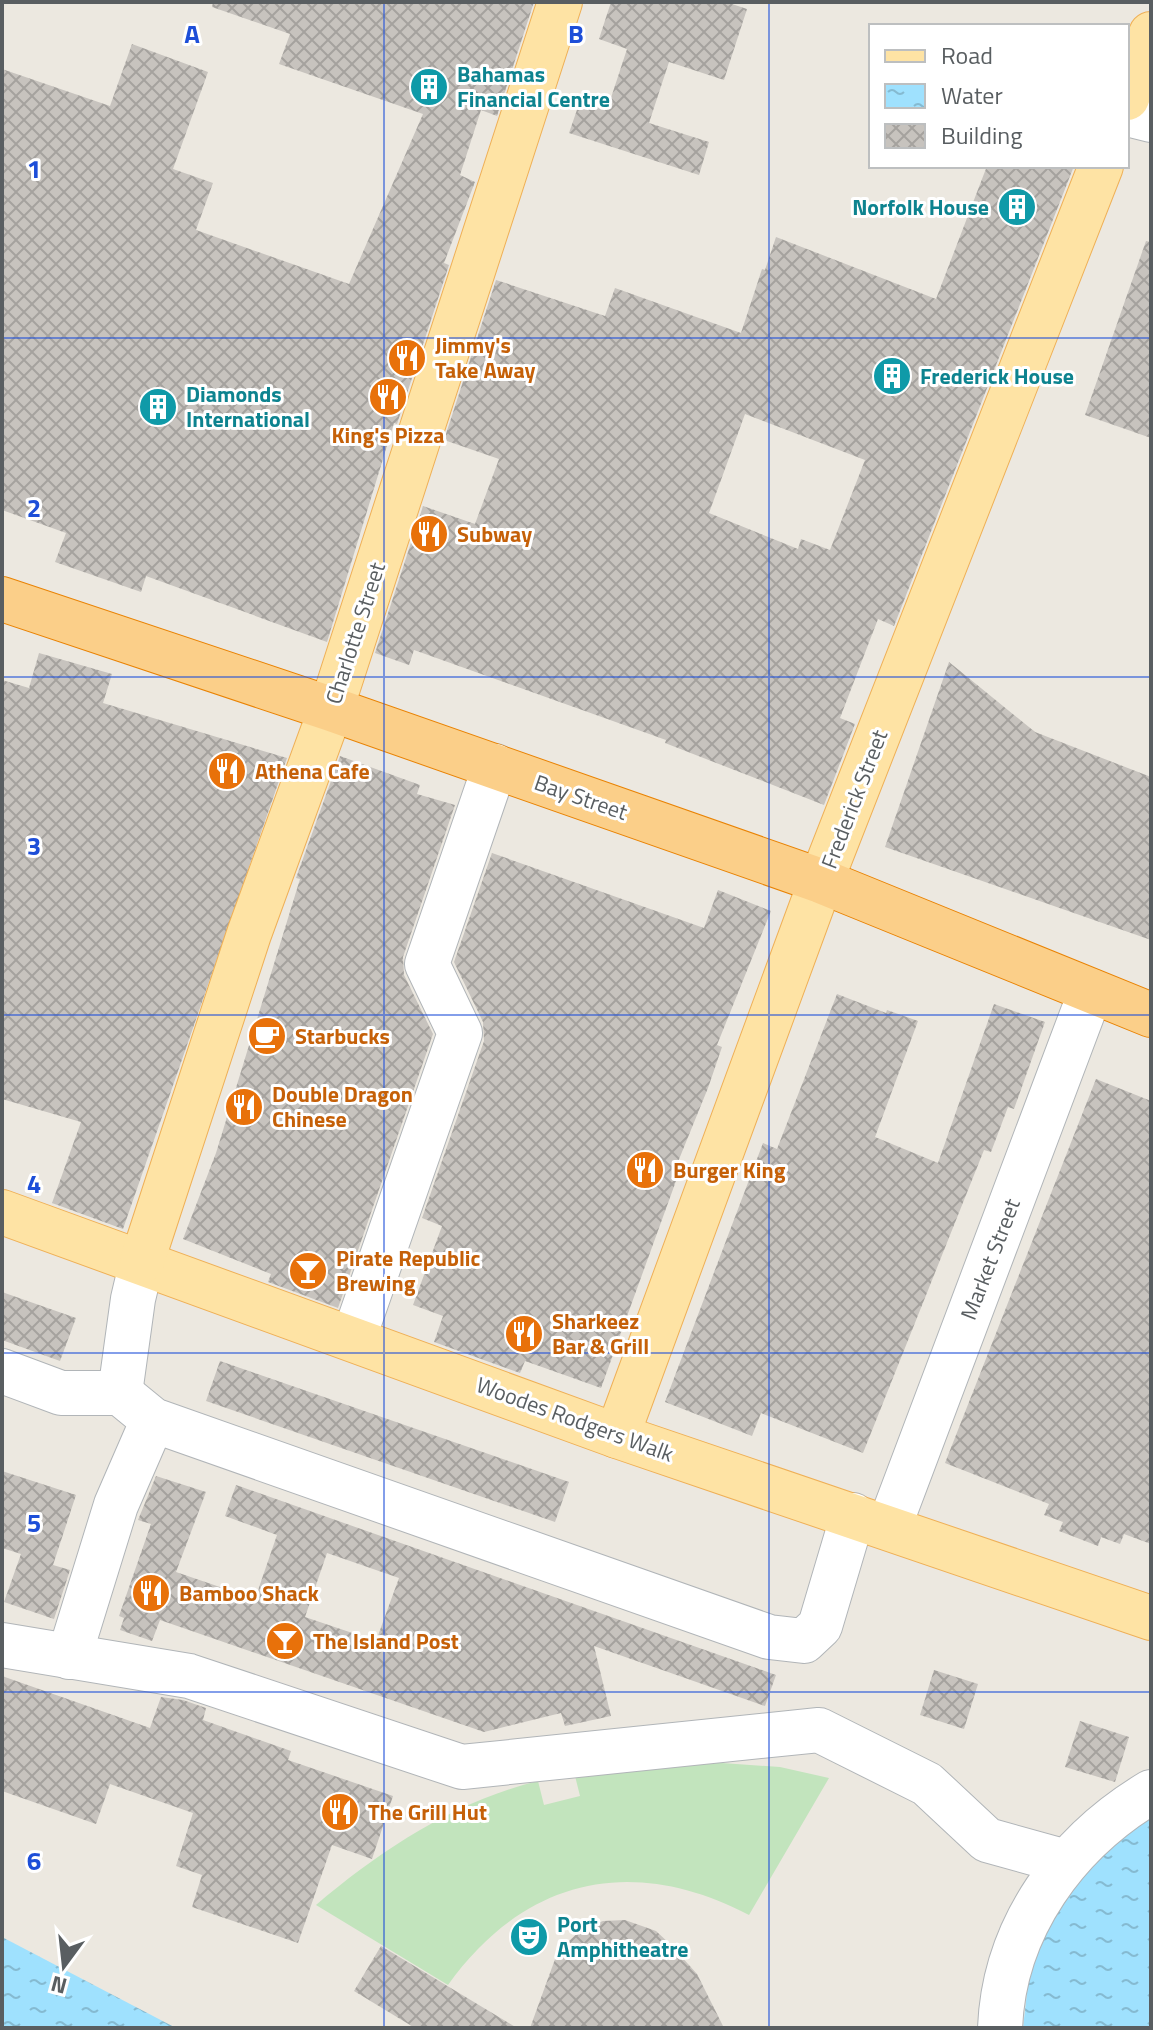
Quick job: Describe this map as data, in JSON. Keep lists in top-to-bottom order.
{
  "streets": {
    "highway": ["Bay Street"],
    "main road": ["Charlotte Street", "Frederick Street", "Woodes Rodgers Walk"],
    "street": ["Market Street"]
  },
  "crossings": [
    ["Charlotte Street", "Bay Street"],
    ["Charlotte Street", "Woodes Rodgers Walk"],
    ["Bay Street", "Frederick Street"],
    ["Bay Street", "Market Street"],
    ["Frederick Street", "Woodes Rodgers Walk"],
    ["Market Street", "Woodes Rodgers Walk"]
  ],
  "places": {
    "building": [
      "Bahamas Financial Centre",
      "Norfolk House",
      "Frederick House",
      "Diamonds International"
    ],
    "restaurant": [
      "Jimmy's Take Away",
      "King's Pizza",
      "Subway",
      "Athena Cafe",
      "Double Dragon Chinese",
      "Burger King",
      "Sharkeez Bar & Grill",
      "Bamboo Shack",
      "The Grill Hut"
    ],
    "cafe": ["Starbucks"],
    "bar": ["Pirate Republic Brewing", "The Island Post"],
    "theatre": ["Port Amphitheatre"]
  },
  "legend": ["Road", "Water", "Building"],
  "north": "bottom",
  "grid": {
    "columns": ["A", "B"],
    "rows": [
      "1",
      "2",
      "3",
      "4",
      "5",
      "6"
    ]
  }
}
